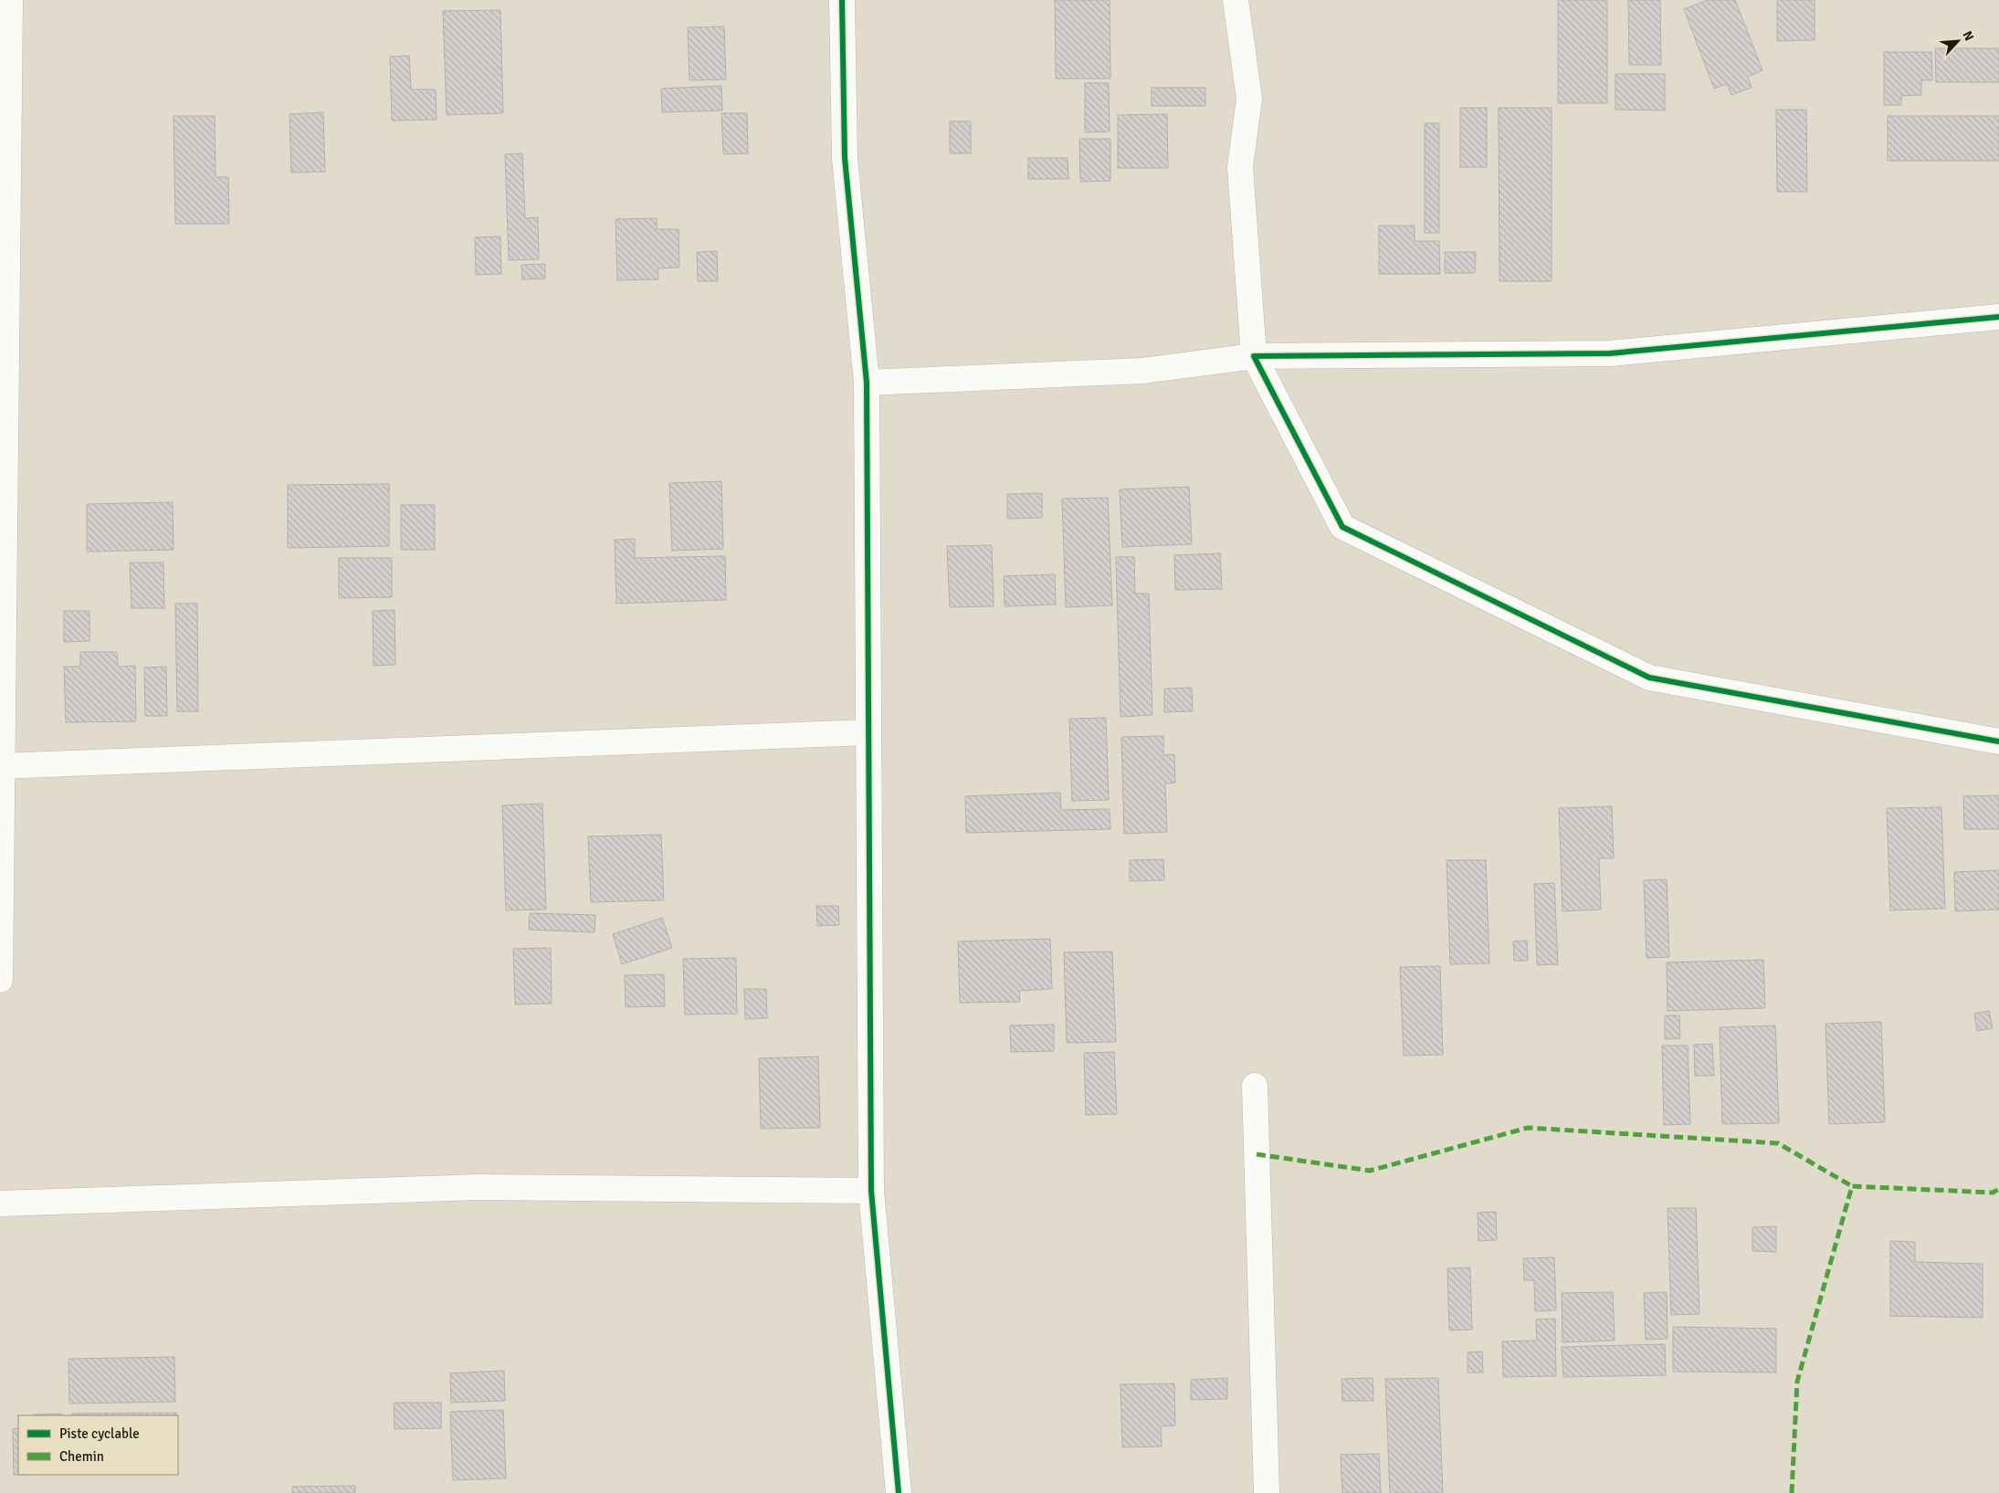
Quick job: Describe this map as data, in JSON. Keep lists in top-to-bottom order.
{
  "legend": ["Piste cyclable", "Chemin"],
  "north": "top right"
}
